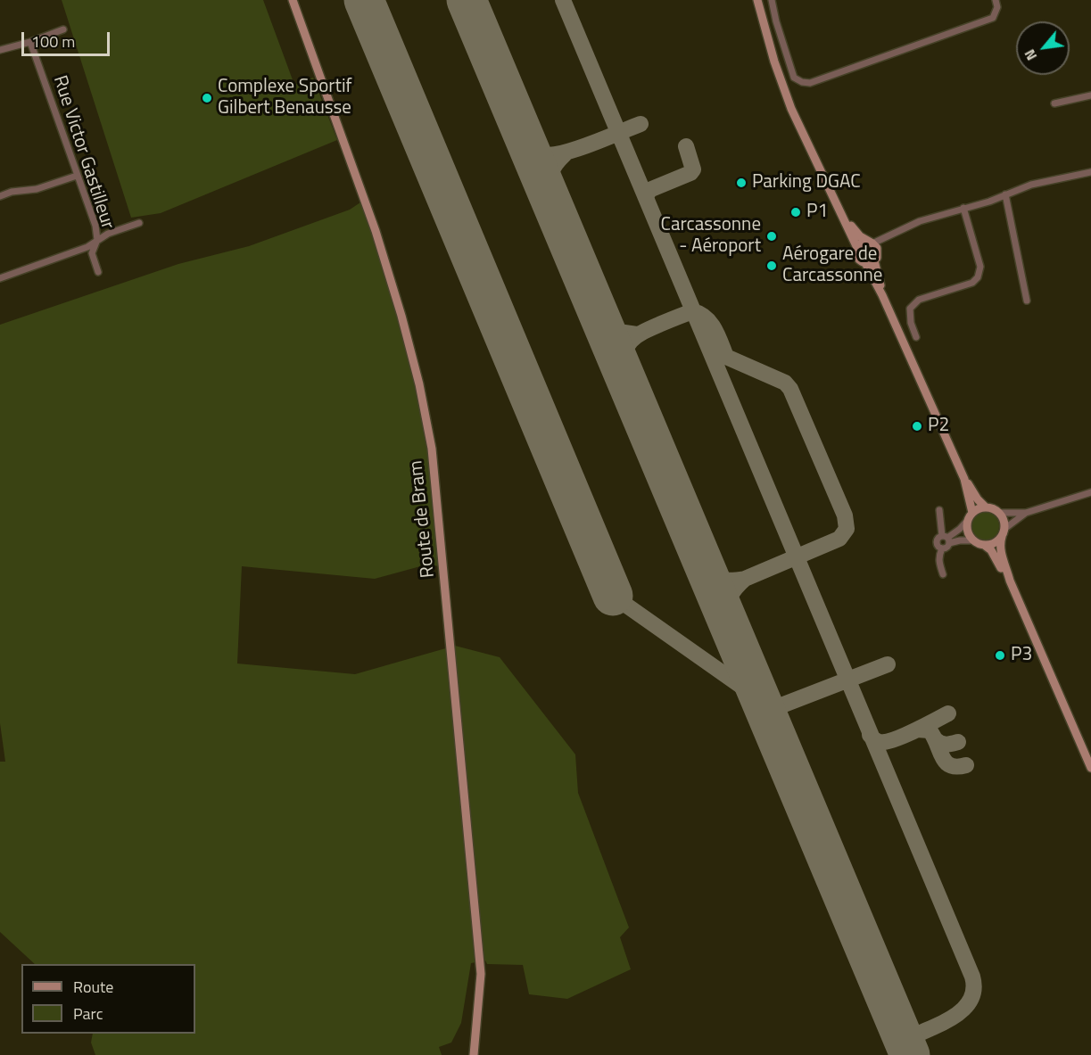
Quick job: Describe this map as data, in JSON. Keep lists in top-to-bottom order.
{
  "streets": {
    "main road": ["Route de Bram"],
    "street": ["Rue Victor Gastilleur"]
  },
  "places": [
    "Complexe Sportif Gilbert Benausse",
    "Parking DGAC",
    "P1",
    "Carcassonne - Aéroport",
    "Aérogare de Carcassonne",
    "P2",
    "P3"
  ],
  "legend": ["Route", "Parc"],
  "scale_bar": "100 m",
  "north": "bottom left"
}
